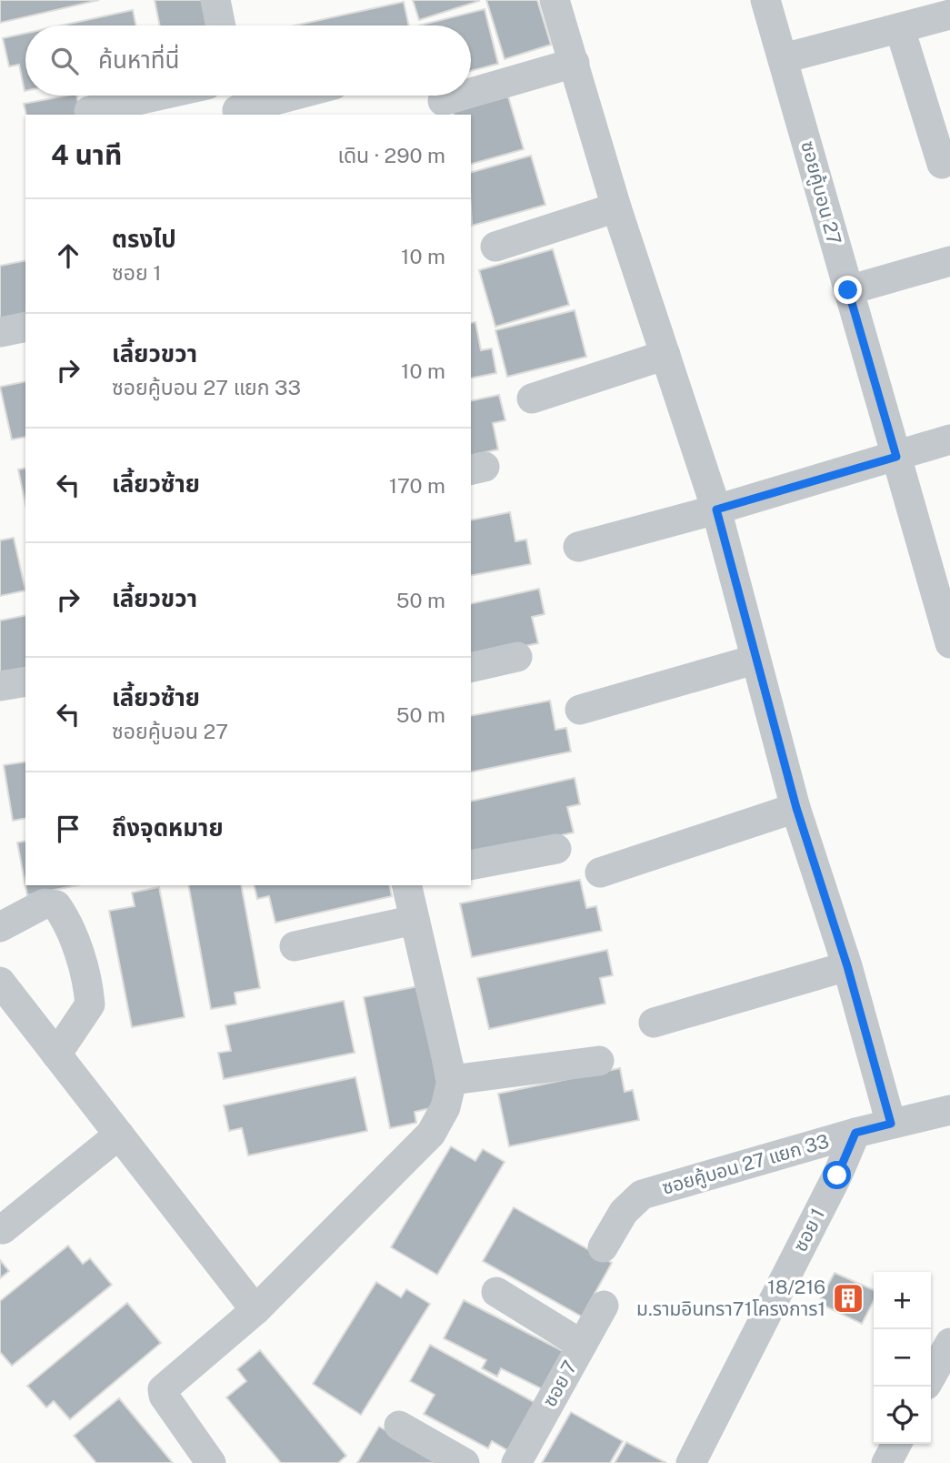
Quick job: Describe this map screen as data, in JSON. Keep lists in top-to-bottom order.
{
  "streets": {
    "street": [
      "ซอยคู้บอน 27",
      "ซอยคู้บอน 27 แยก 33",
      "ซอย 1",
      "ซอย 7"
    ]
  },
  "crossings": [
    ["ซอยคู้บอน 27 แยก 33", "ซอย 1"]
  ],
  "places": {
    "building": ["18/216 ม.รามอินทรา71โครงการ1"]
  },
  "page": {
    "search": "ค้นหาที่นี่",
    "heading": ["4 นาที", "เดิน · 290 m"],
    "list": [
      ["ตรงไป", "ซอย 1", "10 m"],
      ["เลี้ยวขวา", "ซอยคู้บอน 27 แยก 33", "10 m"],
      ["เลี้ยวซ้าย", "170 m"],
      ["เลี้ยวขวา", "50 m"],
      ["เลี้ยวซ้าย", "ซอยคู้บอน 27", "50 m"],
      "ถึงจุดหมาย"
    ],
    "map_buttons": ["+", "−"]
  }
}
